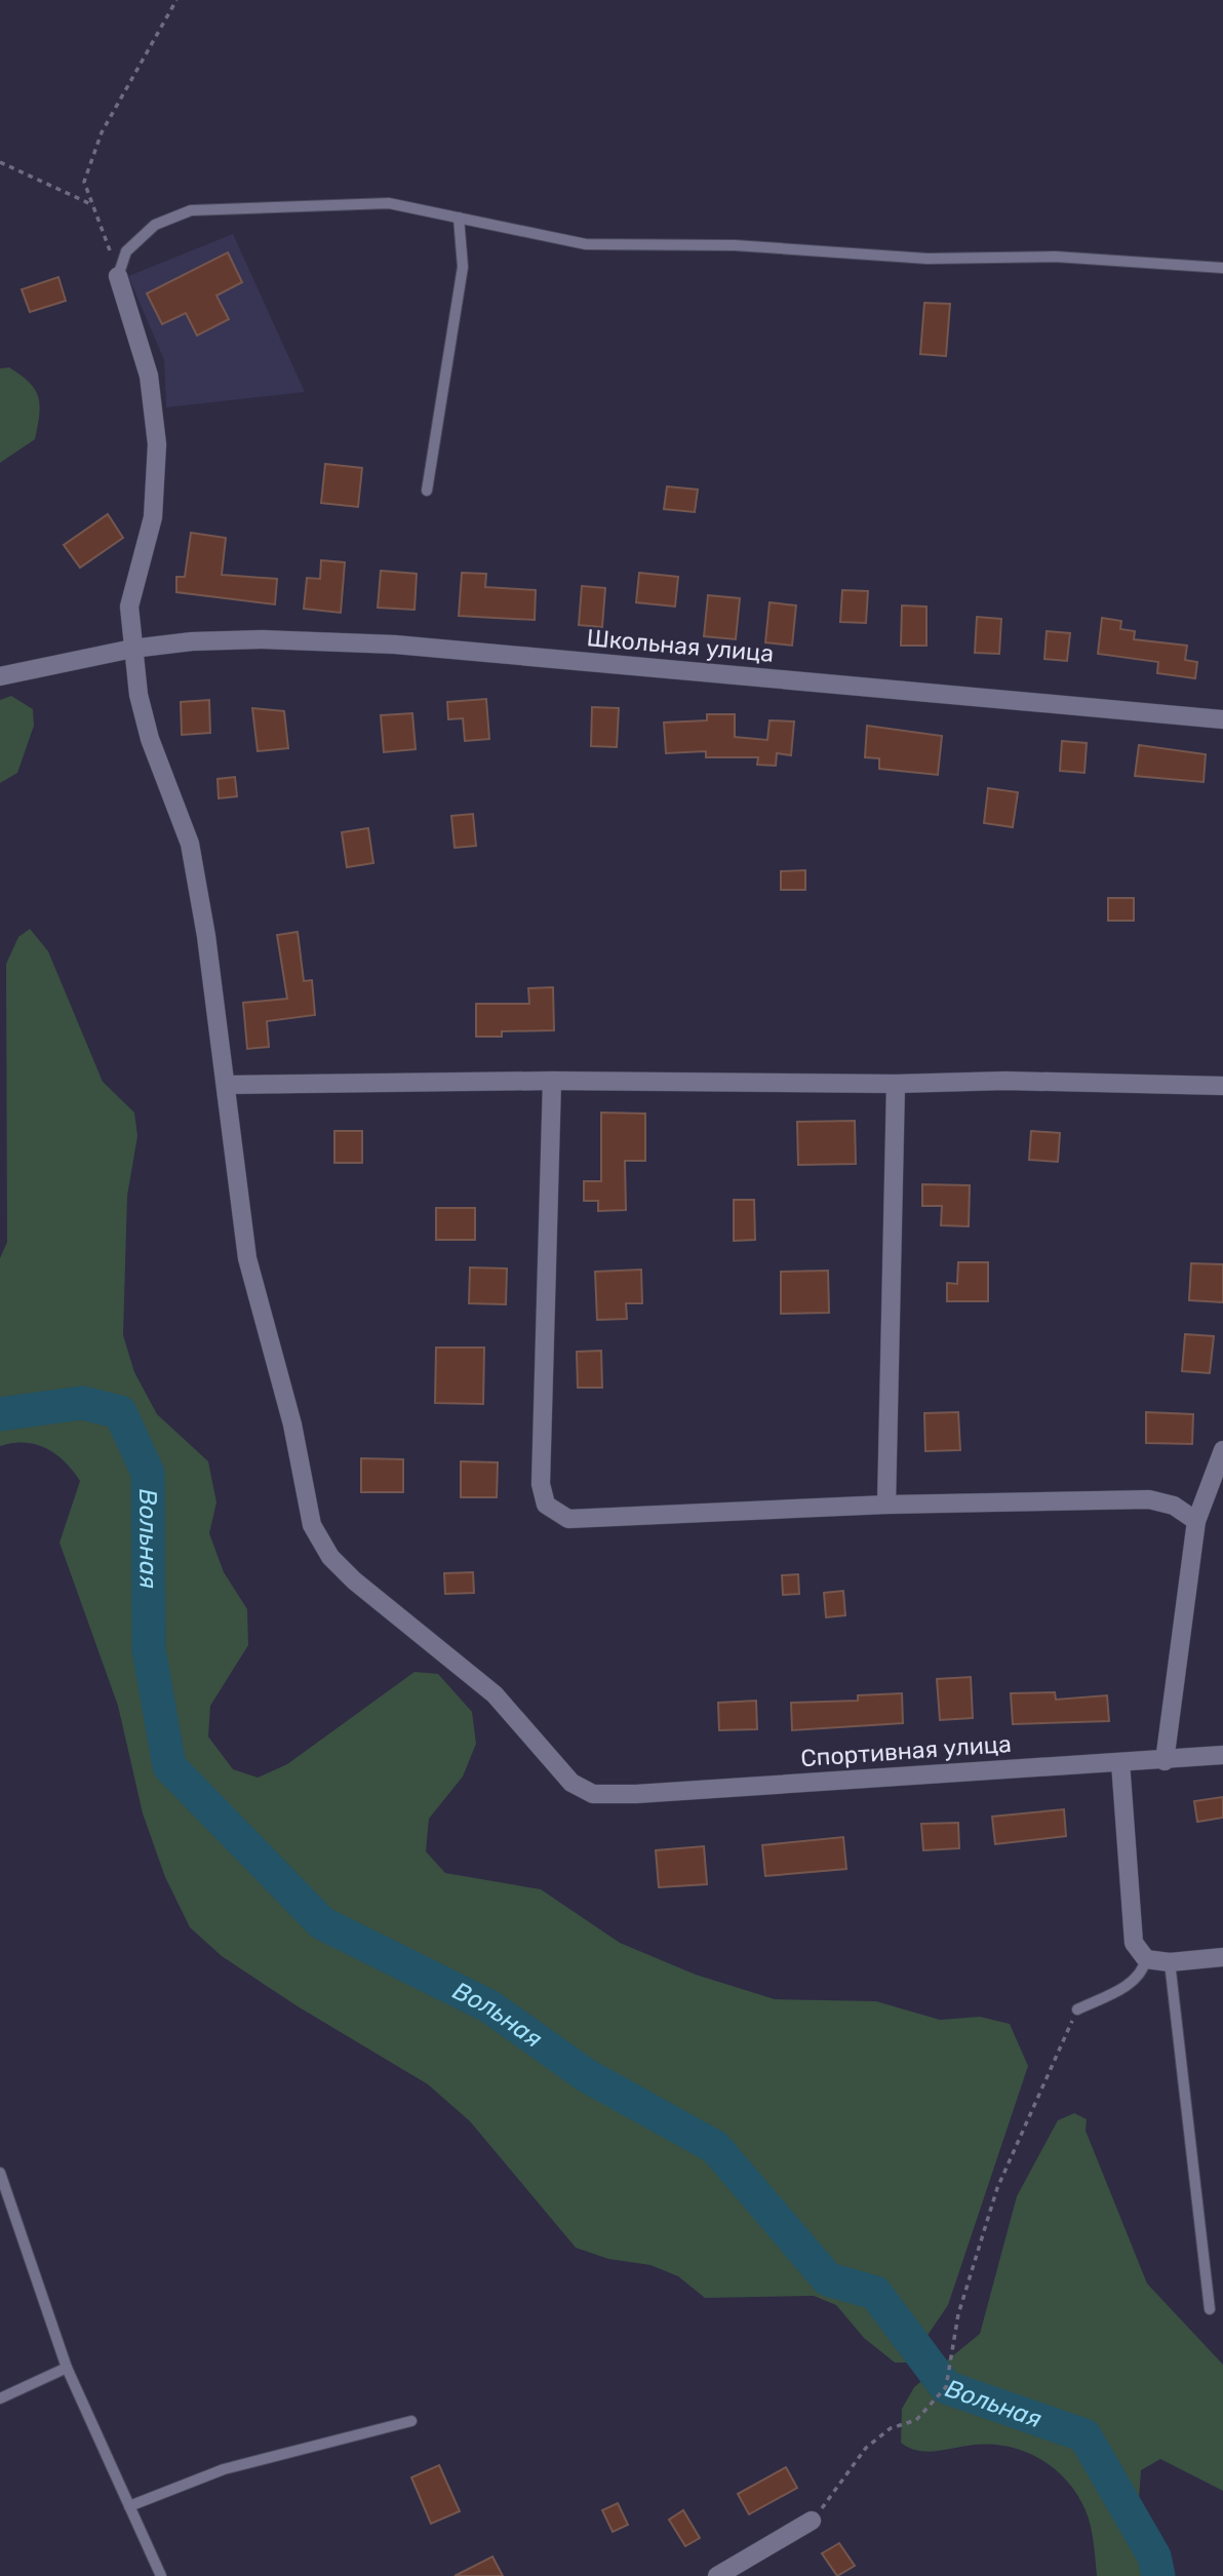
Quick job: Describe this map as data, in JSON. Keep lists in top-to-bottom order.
{
  "streets": {
    "street": ["Школьная улица", "Спортивная улица"]
  },
  "water": ["Вольная"]
}
